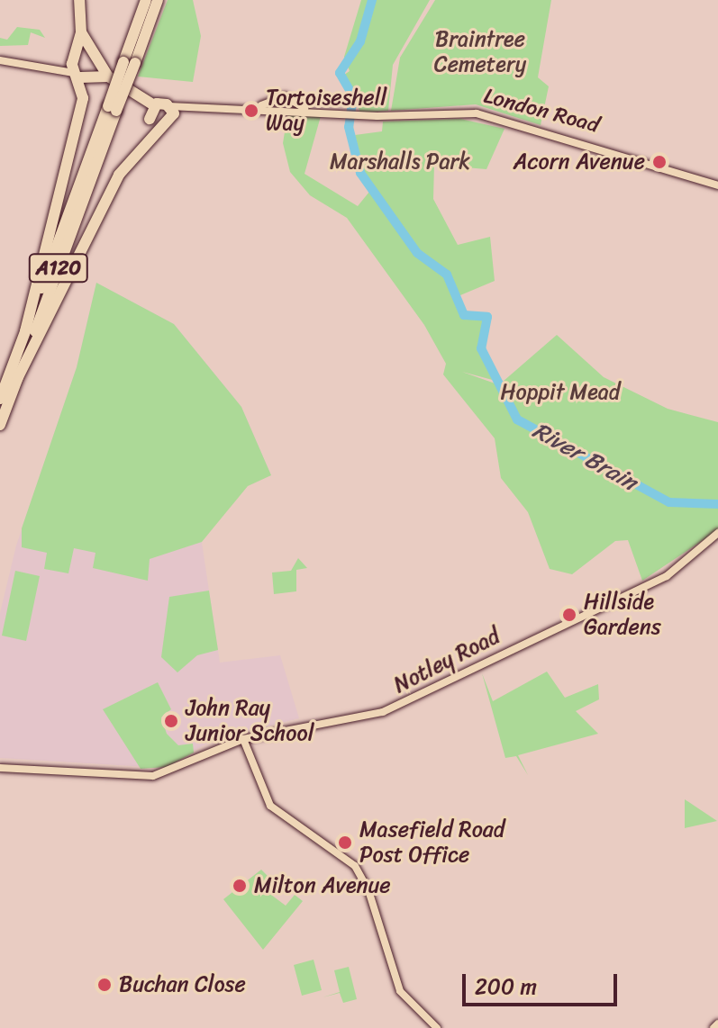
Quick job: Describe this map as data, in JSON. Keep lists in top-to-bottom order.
{
  "streets": {
    "highway": ["A120"],
    "street": ["London Road", "Notley Road"]
  },
  "water": ["River Brain"],
  "parks": ["Braintree Cemetery", "Marshalls Park", "Hoppit Mead"],
  "places": [
    "Tortoiseshell Way",
    "Acorn Avenue",
    "Hillside Gardens",
    "John Ray Junior School",
    "Masefield Road Post Office",
    "Milton Avenue",
    "Buchan Close"
  ],
  "scale_bar": "200 m"
}
